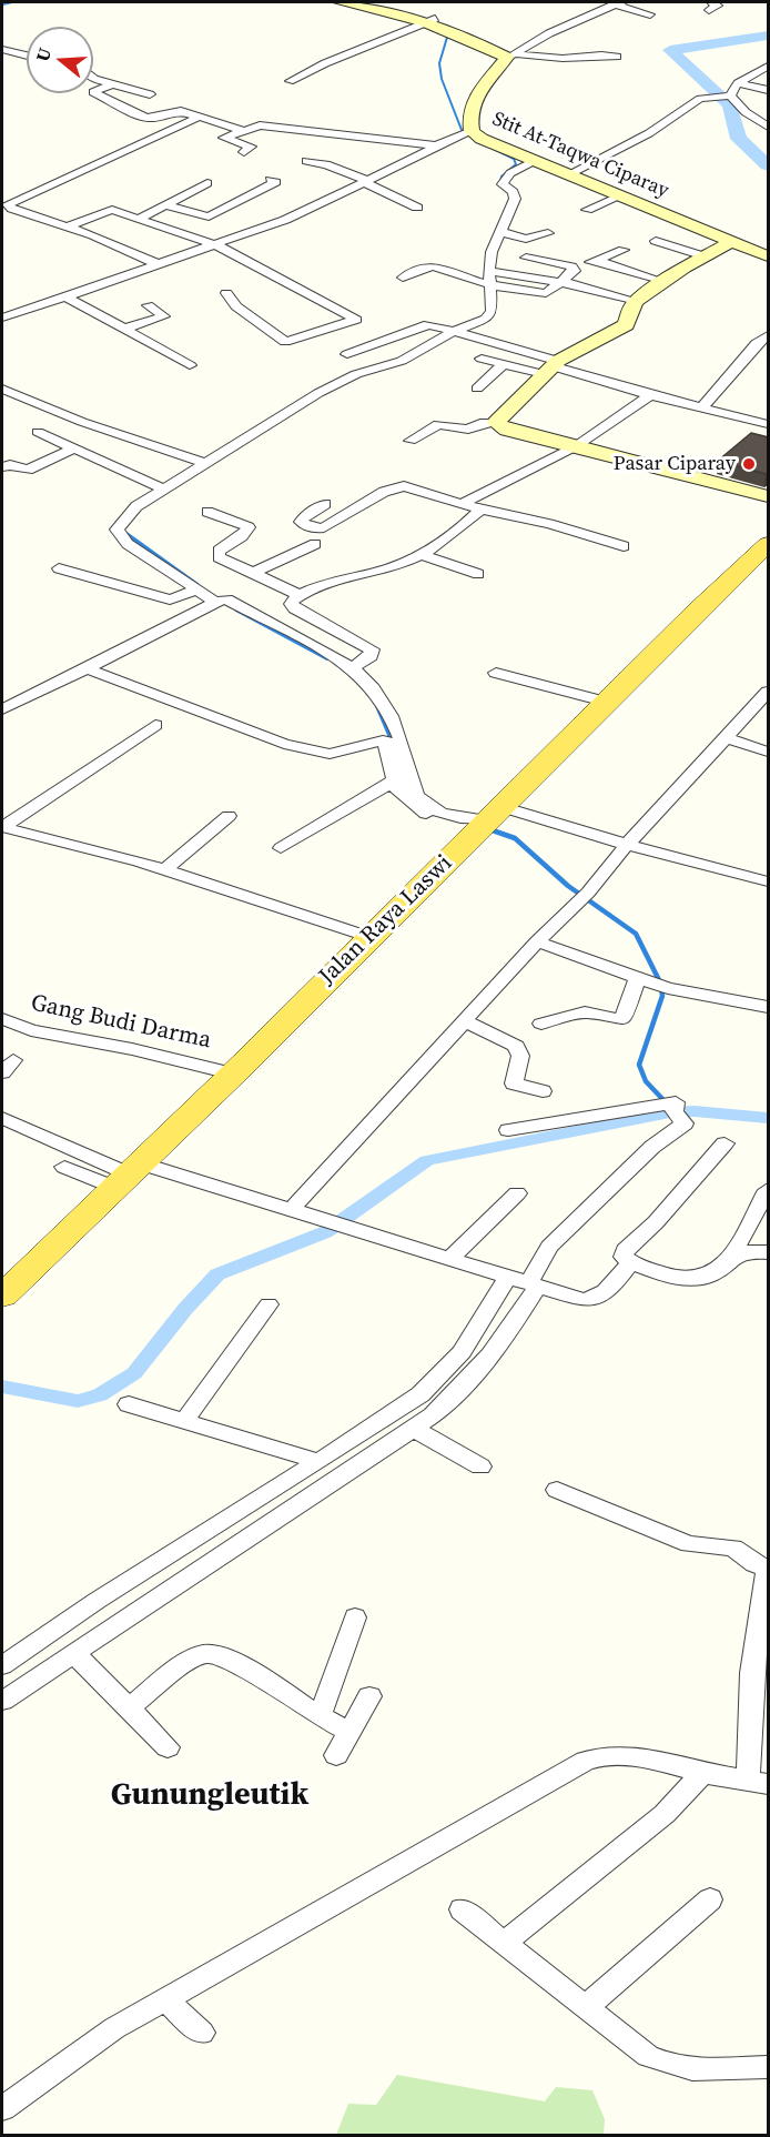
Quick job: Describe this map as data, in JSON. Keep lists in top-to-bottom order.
{
  "streets": {
    "main road": ["Stit At-Taqwa Ciparay", "Jalan Raya Laswi"],
    "street": ["Gang Budi Darma"]
  },
  "crossings": [
    ["Jalan Raya Laswi", "Gang Budi Darma"]
  ],
  "districts": ["Gunungleutik"],
  "places": ["Pasar Ciparay"],
  "north": "left"
}
